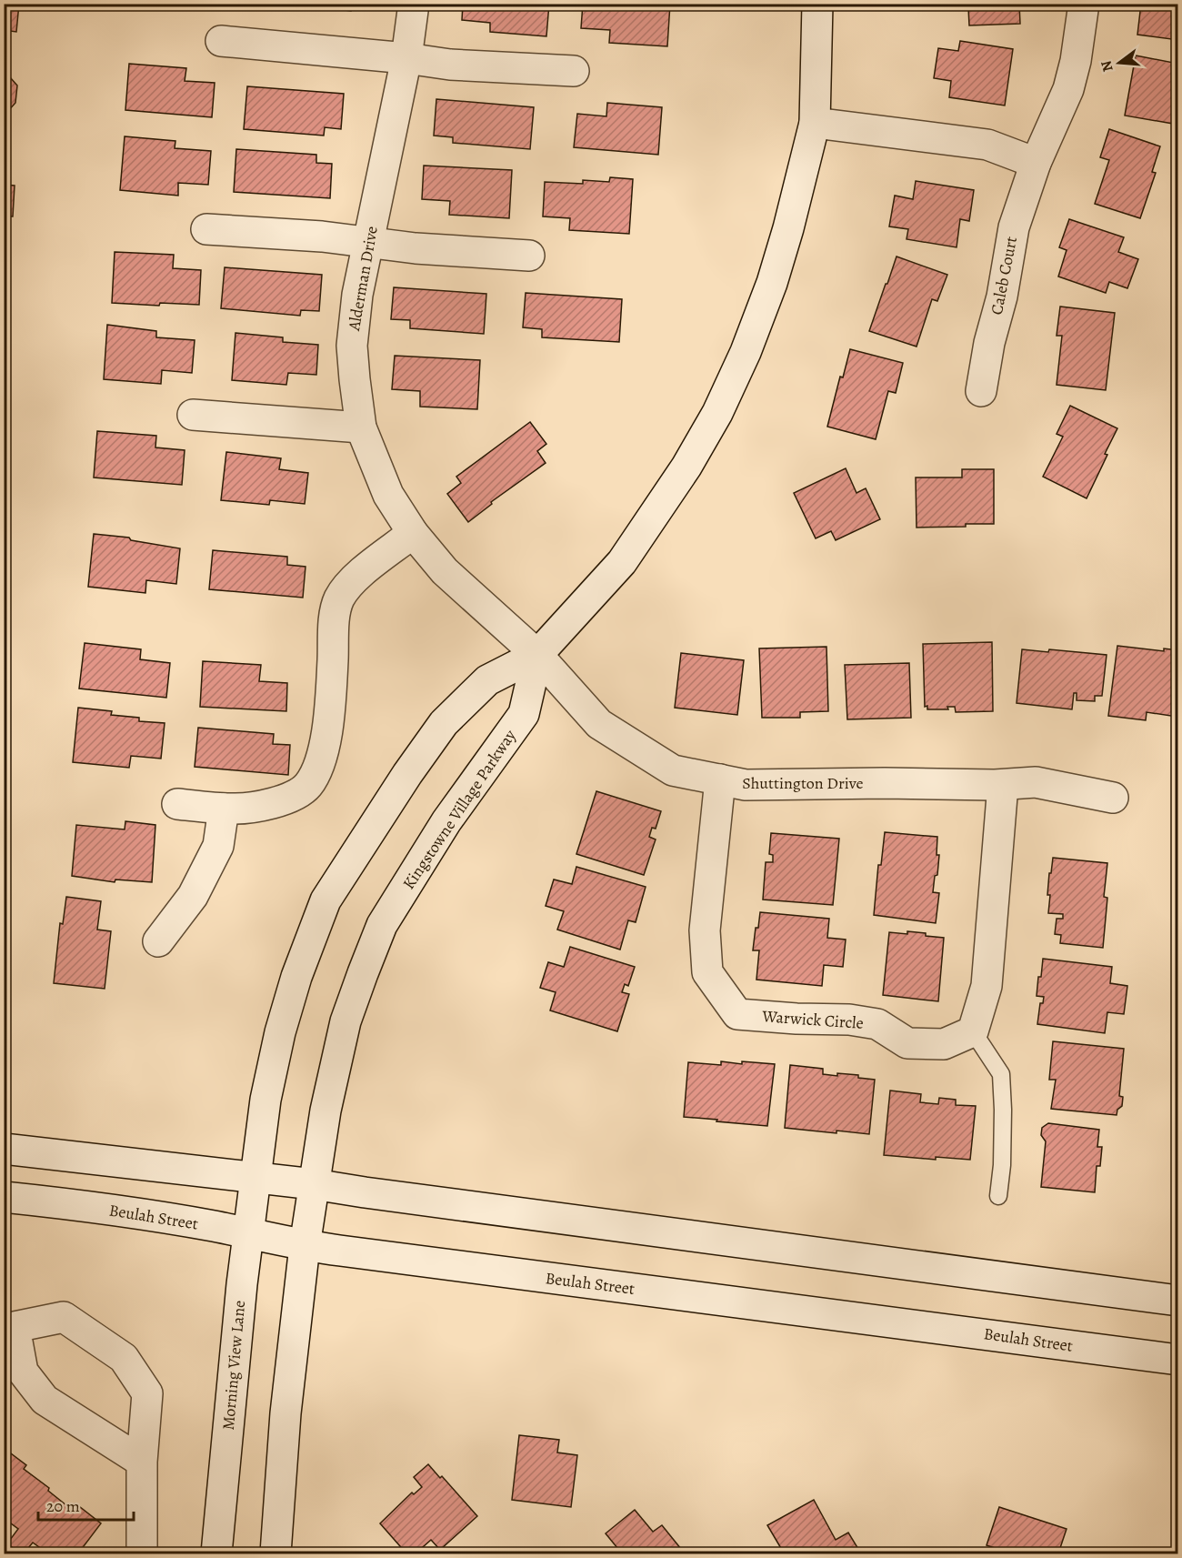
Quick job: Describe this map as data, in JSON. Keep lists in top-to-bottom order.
{
  "streets": {
    "street": [
      "Caleb Court",
      "Alderman Drive",
      "Shuttington Drive",
      "Kingstowne Village Parkway",
      "Warwick Circle",
      "Beulah Street",
      "Morning View Lane"
    ]
  },
  "crossings": [
    ["Alderman Drive", "Shuttington Drive"],
    ["Alderman Drive", "Kingstowne Village Parkway"],
    ["Shuttington Drive", "Kingstowne Village Parkway"],
    ["Shuttington Drive", "Warwick Circle"],
    ["Kingstowne Village Parkway", "Beulah Street"],
    ["Kingstowne Village Parkway", "Morning View Lane"],
    ["Beulah Street", "Morning View Lane"]
  ],
  "scale_bar": "20 m",
  "north": "left"
}
